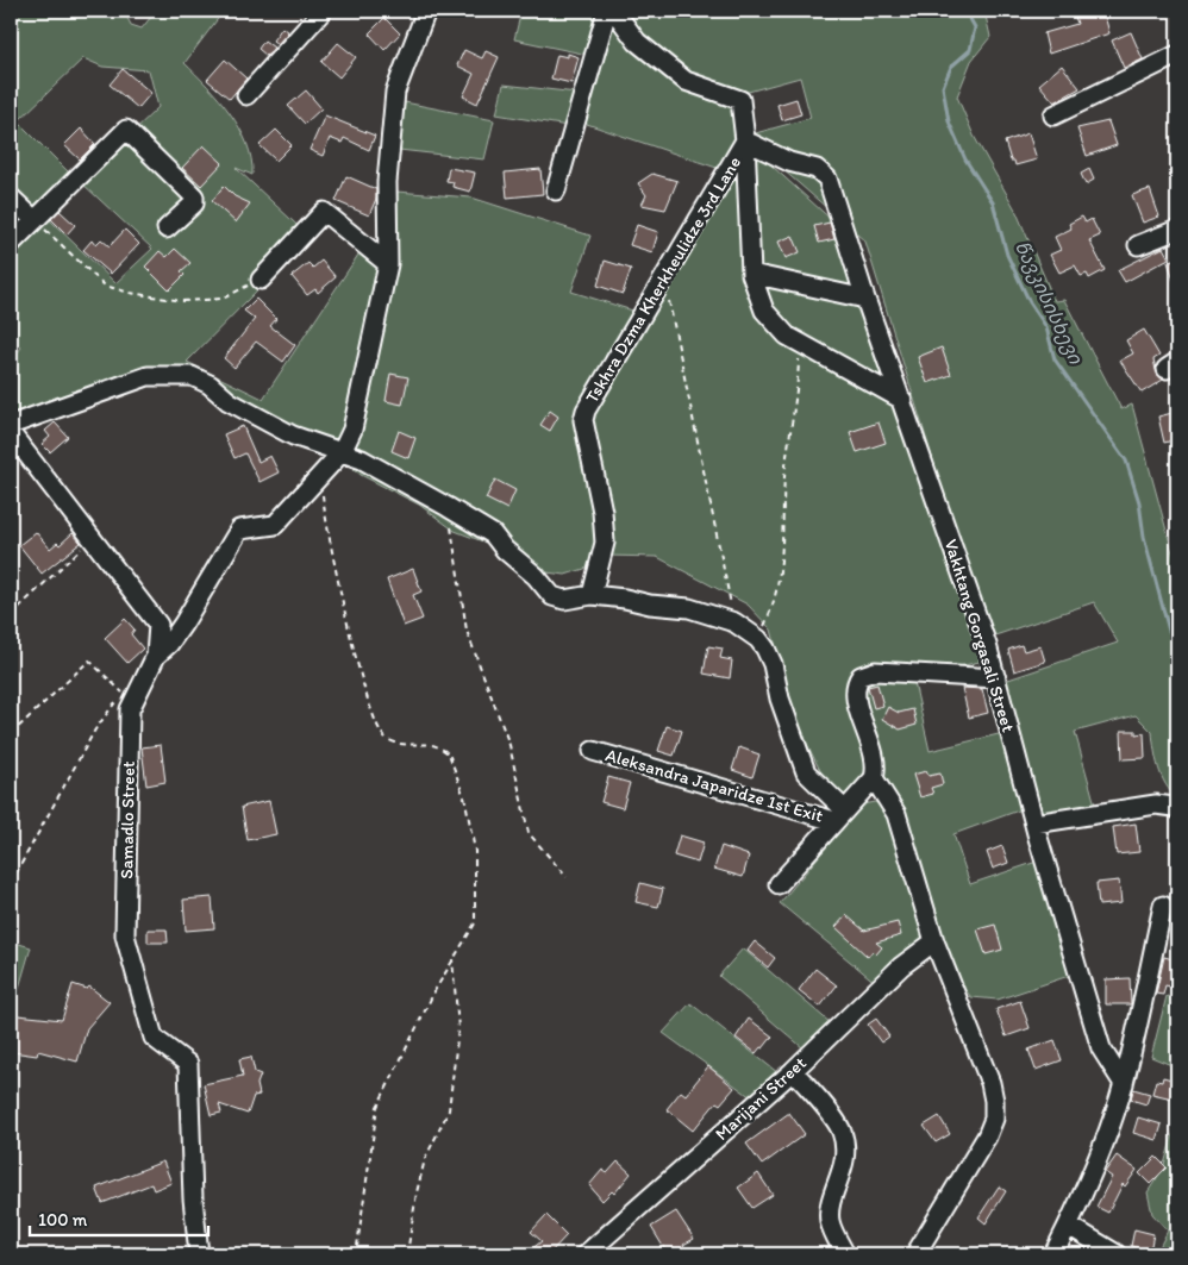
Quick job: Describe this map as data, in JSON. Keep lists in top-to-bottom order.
{
  "streets": {
    "street": [
      "Tskhra Dzma Kherkheulidze 3rd Lane",
      "Vakhtang Gorgasali Street",
      "Aleksandra Japaridze 1st Exit",
      "Samadlo Street",
      "Marijani Street"
    ]
  },
  "crossings": [
    ["Tskhra Dzma Kherkheulidze 3rd Lane", "Vakhtang Gorgasali Street"]
  ],
  "water": ["წავკისისხევი"],
  "scale_bar": "100 m"
}
